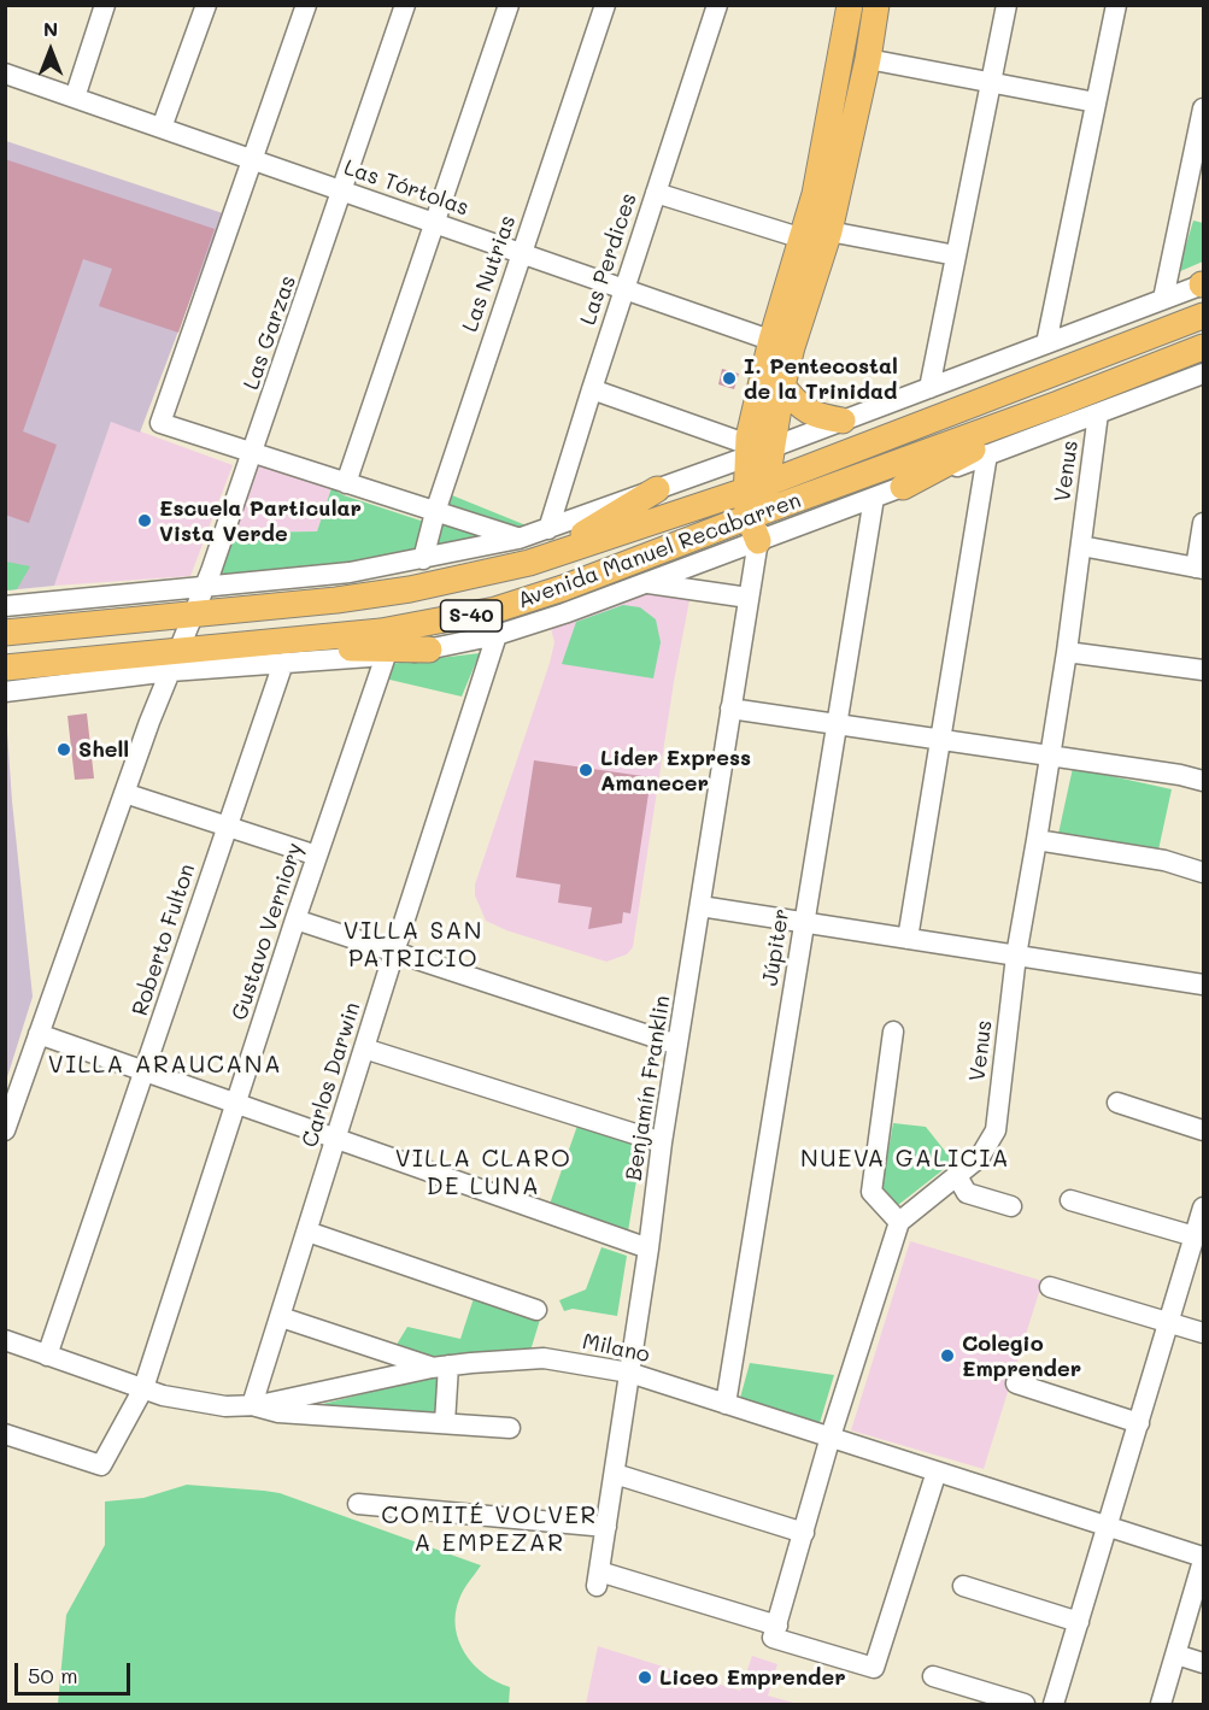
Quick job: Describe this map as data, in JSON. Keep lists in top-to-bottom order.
{
  "streets": {
    "main road": ["Avenida Manuel Recabarren", "S-40"],
    "street": [
      "Las Tórtolas",
      "Las Perdices",
      "Las Nutrias",
      "Las Garzas",
      "Venus",
      "Gustavo Verniory",
      "Roberto Fulton",
      "Júpiter",
      "Carlos Darwin",
      "Benjamín Franklin",
      "Milano"
    ]
  },
  "crossings": [
    ["Las Tórtolas", "Las Perdices"],
    ["Las Tórtolas", "Las Nutrias"],
    ["Las Tórtolas", "Las Garzas"],
    ["Las Garzas", "Avenida Manuel Recabarren"],
    ["Venus", "Avenida Manuel Recabarren"],
    ["Avenida Manuel Recabarren", "Gustavo Verniory"],
    ["Avenida Manuel Recabarren", "Roberto Fulton"],
    ["Avenida Manuel Recabarren", "Júpiter"],
    ["Avenida Manuel Recabarren", "Carlos Darwin"],
    ["Avenida Manuel Recabarren", "Benjamín Franklin"],
    ["Gustavo Verniory", "Milano"],
    ["Roberto Fulton", "Milano"],
    ["Júpiter", "Milano"],
    ["Carlos Darwin", "Milano"],
    ["Benjamín Franklin", "Milano"]
  ],
  "districts": [
    "VILLA SAN PATRICIO",
    "VILLA ARAUCANA",
    "VILLA CLARO DE LUNA",
    "NUEVA GALICIA",
    "COMITÉ VOLVER A EMPEZAR"
  ],
  "places": [
    "I. Pentecostal de la Trinidad",
    "Escuela Particular Vista Verde",
    "Shell",
    "Lider Express Amanecer",
    "Colegio Emprender",
    "Liceo Emprender"
  ],
  "scale_bar": "50 m",
  "north": "top"
}
